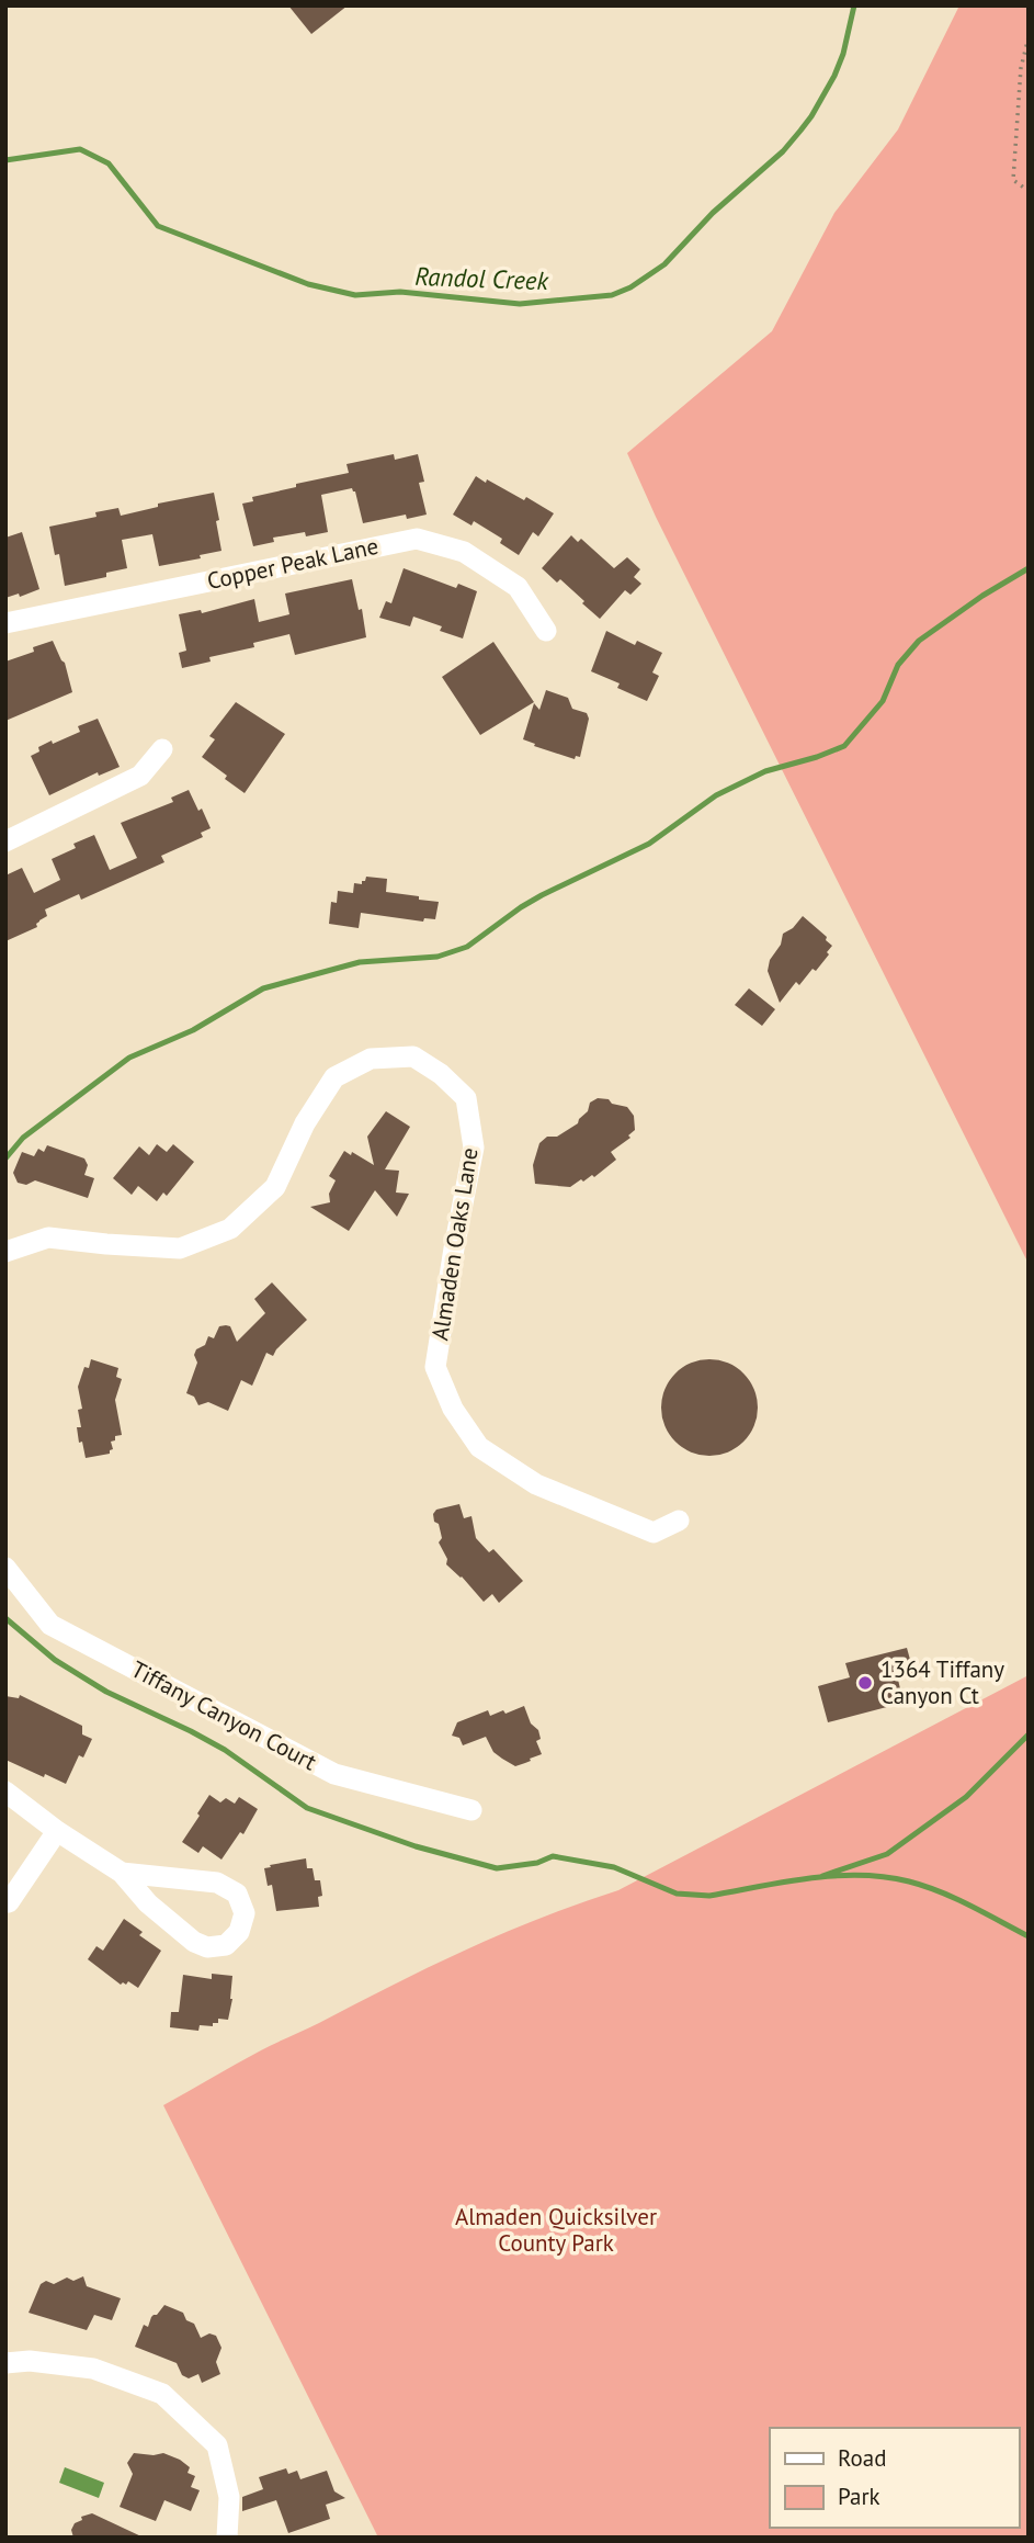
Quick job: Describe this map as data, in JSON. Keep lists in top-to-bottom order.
{
  "streets": {
    "street": ["Copper Peak Lane", "Almaden Oaks Lane", "Tiffany Canyon Court"]
  },
  "water": ["Randol Creek"],
  "parks": ["Almaden Quicksilver County Park"],
  "places": ["1364 Tiffany Canyon Ct"],
  "legend": ["Road", "Park"]
}
